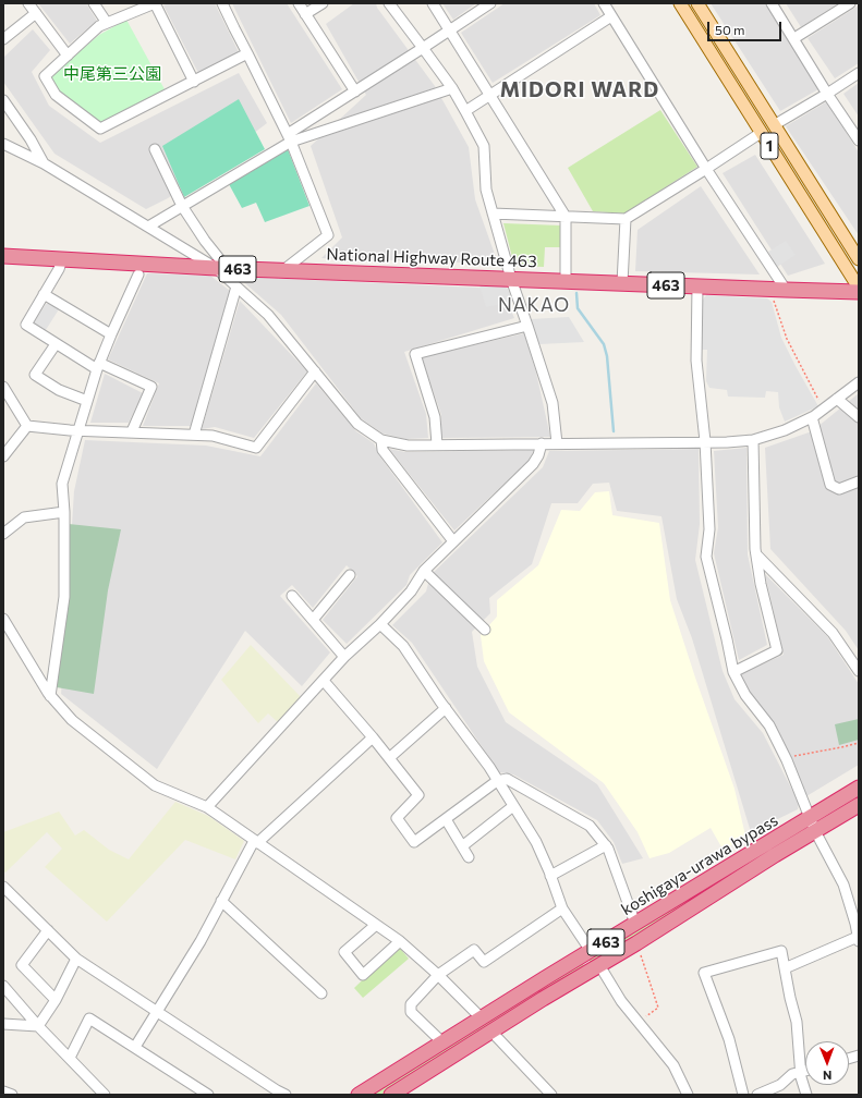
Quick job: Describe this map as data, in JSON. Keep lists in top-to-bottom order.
{
  "streets": {
    "highway": ["National Highway Route 463", "463", "koshigaya-urawa bypass"],
    "main road": ["1"]
  },
  "districts": ["MIDORI WARD", "NAKAO"],
  "parks": ["中尾第三公園"],
  "scale_bar": "50 m",
  "north": "bottom"
}
